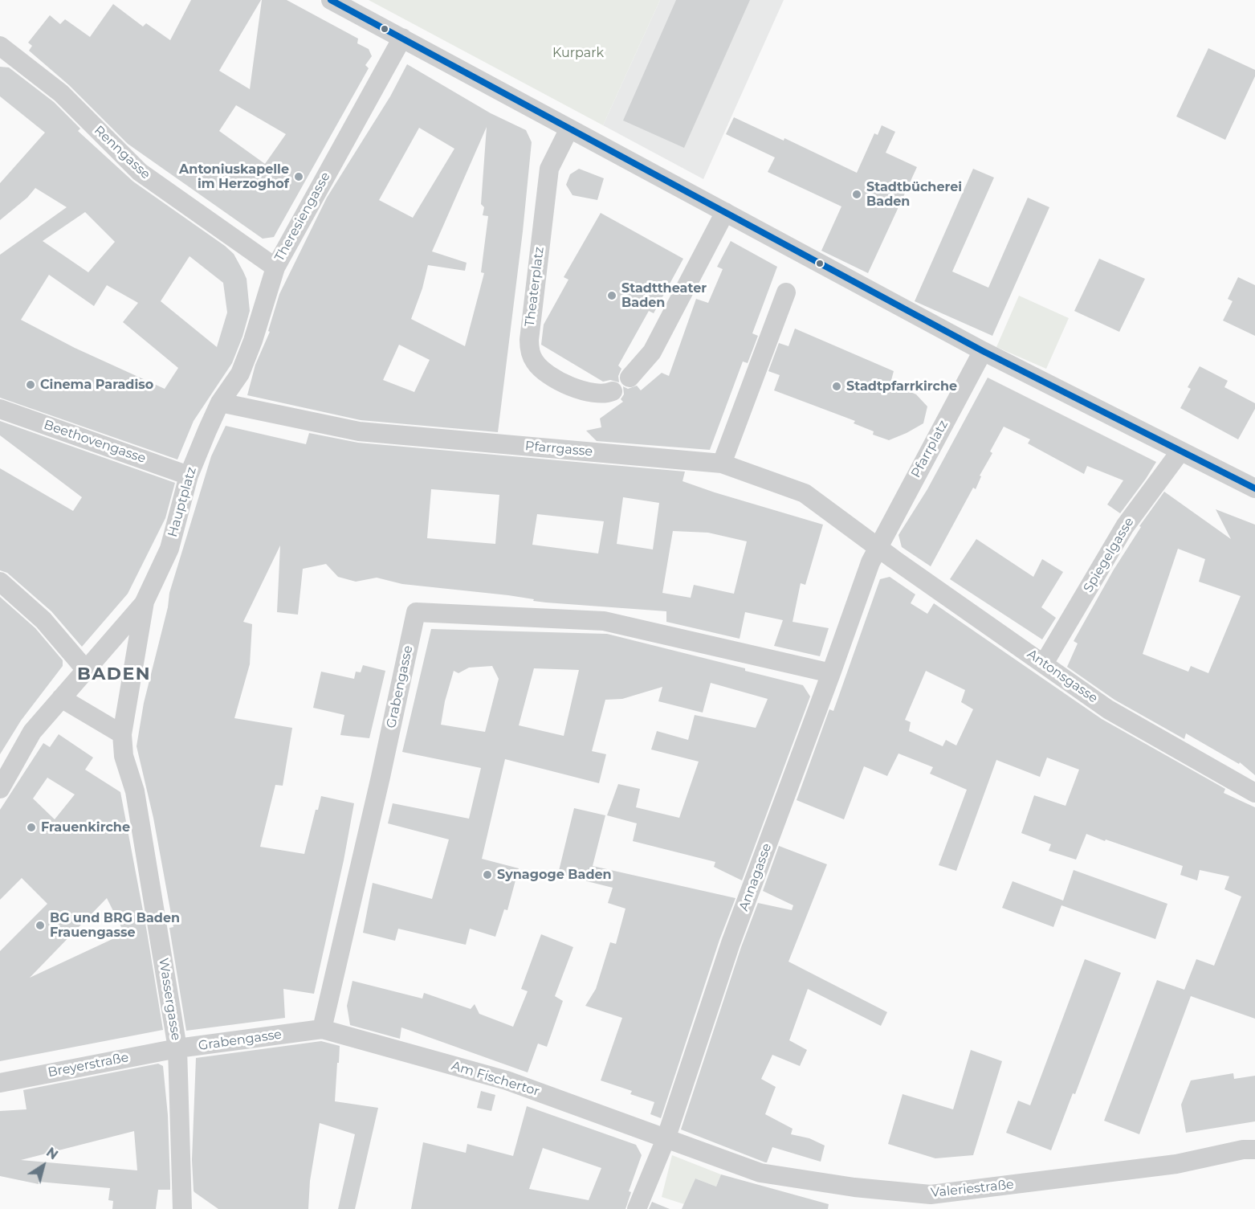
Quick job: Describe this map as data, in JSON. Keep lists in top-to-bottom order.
{
  "streets": {
    "street": [
      "Renngasse",
      "Theresiengasse",
      "Theaterplatz",
      "Beethovengasse",
      "Pfarrgasse",
      "Pfarrplatz",
      "Hauptplatz",
      "Spiegelgasse",
      "Antonsgasse",
      "Grabengasse",
      "Annagasse",
      "Wassergasse",
      "Breyerstraße",
      "Am Fischertor",
      "Valeriestraße"
    ]
  },
  "crossings": [
    ["Renngasse", "Theresiengasse"],
    ["Theresiengasse", "Pfarrgasse"],
    ["Theresiengasse", "Hauptplatz"],
    ["Beethovengasse", "Hauptplatz"],
    ["Pfarrgasse", "Pfarrplatz"],
    ["Pfarrgasse", "Hauptplatz"],
    ["Pfarrgasse", "Antonsgasse"],
    ["Pfarrgasse", "Annagasse"],
    ["Pfarrplatz", "Antonsgasse"],
    ["Pfarrplatz", "Annagasse"],
    ["Hauptplatz", "Wassergasse"],
    ["Spiegelgasse", "Antonsgasse"],
    ["Antonsgasse", "Annagasse"],
    ["Grabengasse", "Annagasse"],
    ["Grabengasse", "Wassergasse"],
    ["Grabengasse", "Breyerstraße"],
    ["Grabengasse", "Am Fischertor"],
    ["Annagasse", "Am Fischertor"],
    ["Annagasse", "Valeriestraße"],
    ["Wassergasse", "Breyerstraße"],
    ["Am Fischertor", "Valeriestraße"]
  ],
  "districts": ["BADEN"],
  "parks": ["Kurpark"],
  "places": [
    "Antoniuskapelle im Herzoghof",
    "Stadtbücherei Baden",
    "Stadttheater Baden",
    "Cinema Paradiso",
    "Stadtpfarrkirche",
    "Frauenkirche",
    "Synagoge Baden",
    "BG und BRG Baden Frauengasse"
  ],
  "north": "top right"
}
